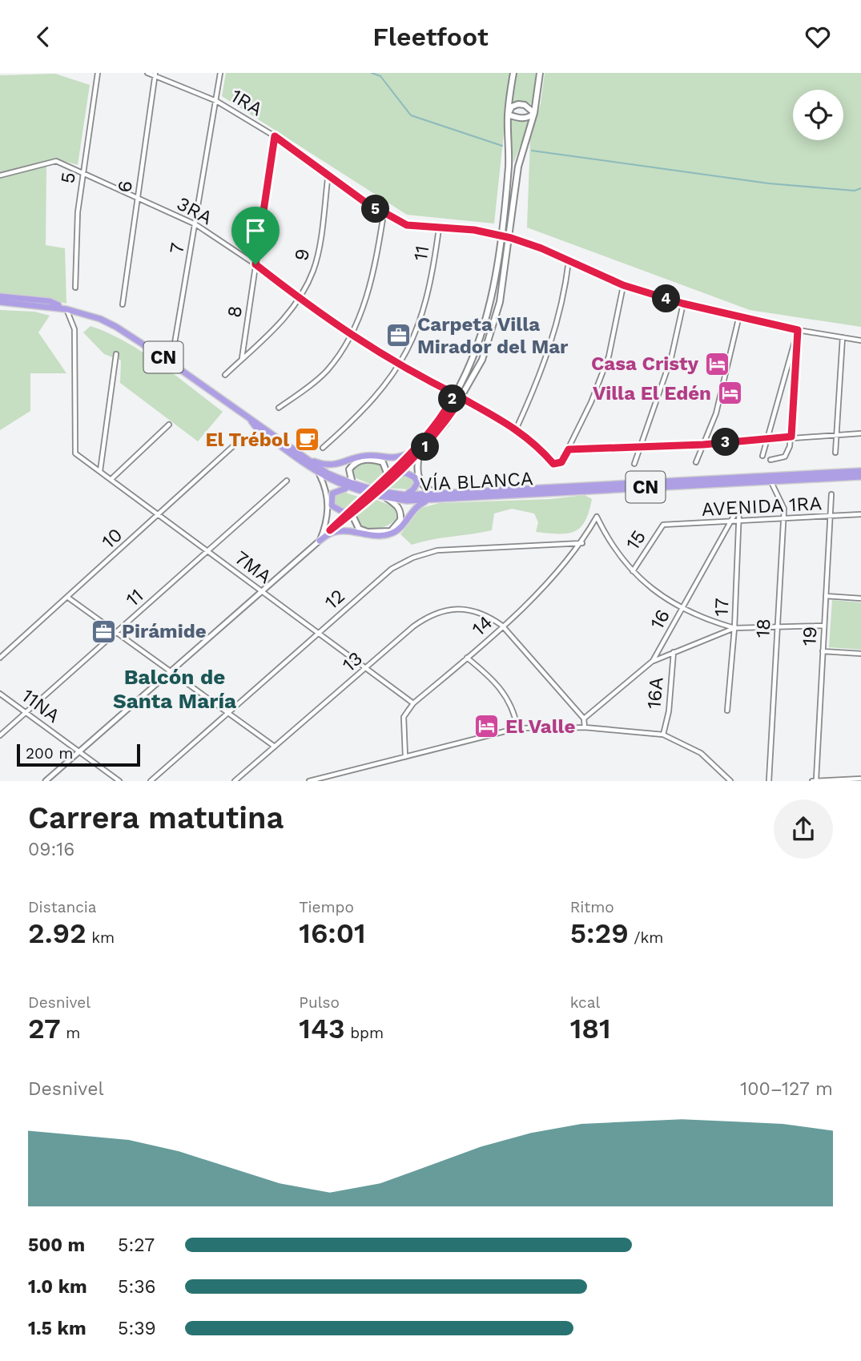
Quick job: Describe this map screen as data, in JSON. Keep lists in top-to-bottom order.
{
  "streets": {
    "highway": ["CN", "VÍA BLANCA"],
    "street": [
      "1RA",
      "5",
      "6",
      "3RA",
      "7",
      "11",
      "9",
      "8",
      "AVENIDA 1RA",
      "10",
      "15",
      "7MA",
      "12",
      "17",
      "16",
      "14",
      "18",
      "19",
      "13",
      "16A",
      "11NA"
    ]
  },
  "crossings": [
    ["1RA", "6"],
    ["1RA", "7"],
    ["1RA", "11"],
    ["1RA", "9"],
    ["1RA", "8"],
    ["5", "3RA"],
    ["6", "3RA"],
    ["3RA", "7"],
    ["3RA", "11"],
    ["3RA", "9"],
    ["3RA", "8"],
    ["7", "VÍA BLANCA"],
    ["11", "7MA"],
    ["11", "11NA"],
    ["9", "8"],
    ["VÍA BLANCA", "7MA"],
    ["VÍA BLANCA", "18"],
    ["AVENIDA 1RA", "15"],
    ["AVENIDA 1RA", "17"],
    ["AVENIDA 1RA", "16"],
    ["AVENIDA 1RA", "18"],
    ["AVENIDA 1RA", "19"],
    ["10", "7MA"],
    ["15", "14"],
    ["7MA", "12"],
    ["7MA", "14"],
    ["7MA", "13"],
    ["12", "14"],
    ["17", "16"],
    ["16", "13"],
    ["14", "13"]
  ],
  "districts": ["Balcón de Santa María"],
  "places": {
    "office": ["Carpeta Villa Mirador del Mar", "Pirámide"],
    "hotel": ["Casa Cristy", "Villa El Edén", "El Valle"],
    "cafe": ["El Trébol"]
  },
  "scale_bar": "200 m",
  "page": {
    "header": "Fleetfoot",
    "pins": [
      "5",
      "4",
      "2",
      "3",
      "1"
    ],
    "scale": "200 m",
    "heading": ["Carrera matutina", "09:16"],
    "stats": [
      ["Distancia", "2.92 km"],
      ["Tiempo", "16:01"],
      ["Ritmo", "5:29 /km"],
      ["Desnivel", "27 m"],
      ["Pulso", "143 bpm"],
      ["kcal", "181"]
    ],
    "chart": ["Desnivel", "100–127 m"],
    "list": [
      {
        "name": "500 m",
        "note": "5:27"
      },
      {
        "name": "1.0 km",
        "note": "5:36"
      },
      {
        "name": "1.5 km",
        "note": "5:39"
      }
    ]
  }
}
